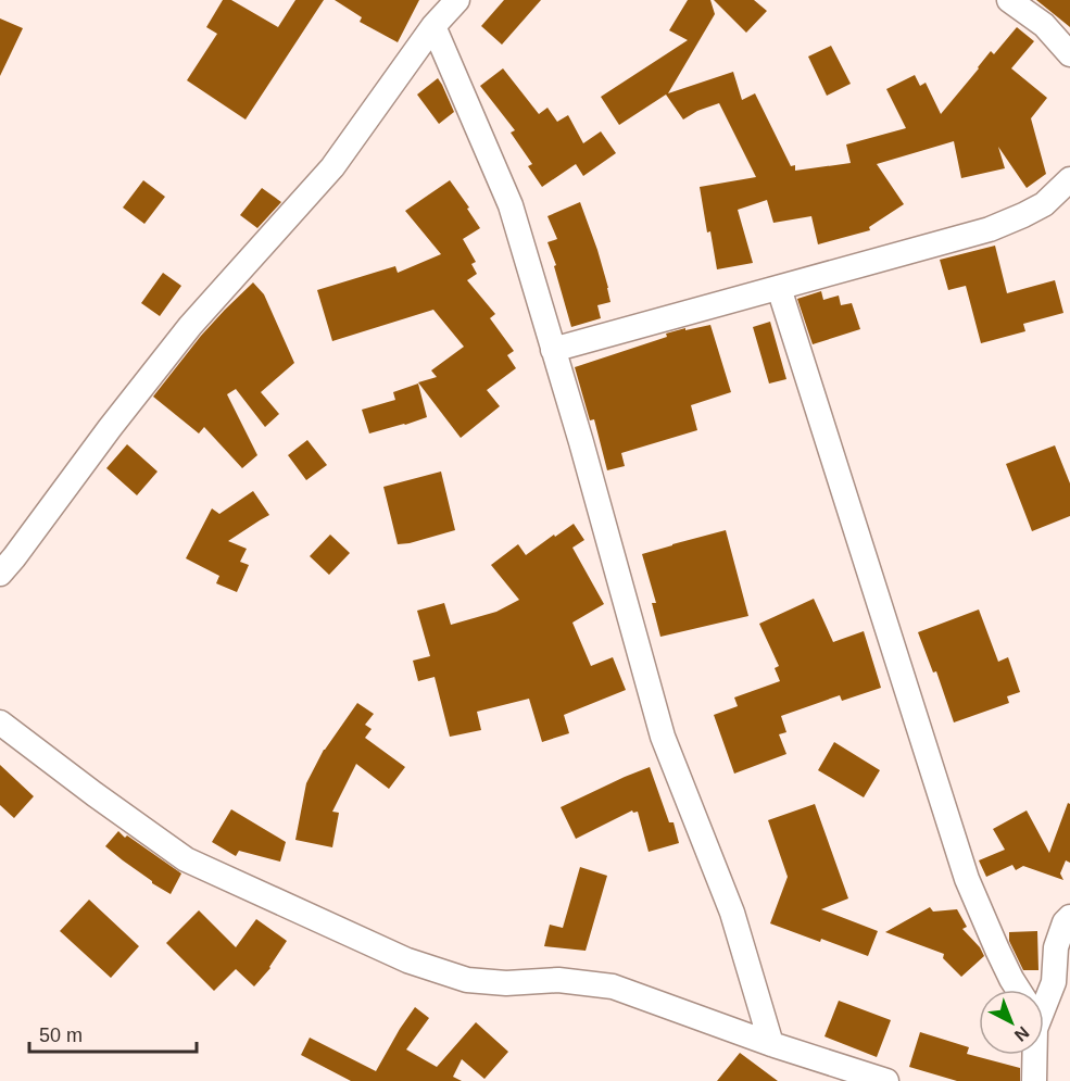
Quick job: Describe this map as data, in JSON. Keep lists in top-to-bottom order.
{
  "scale_bar": "50 m",
  "north": "bottom right"
}
